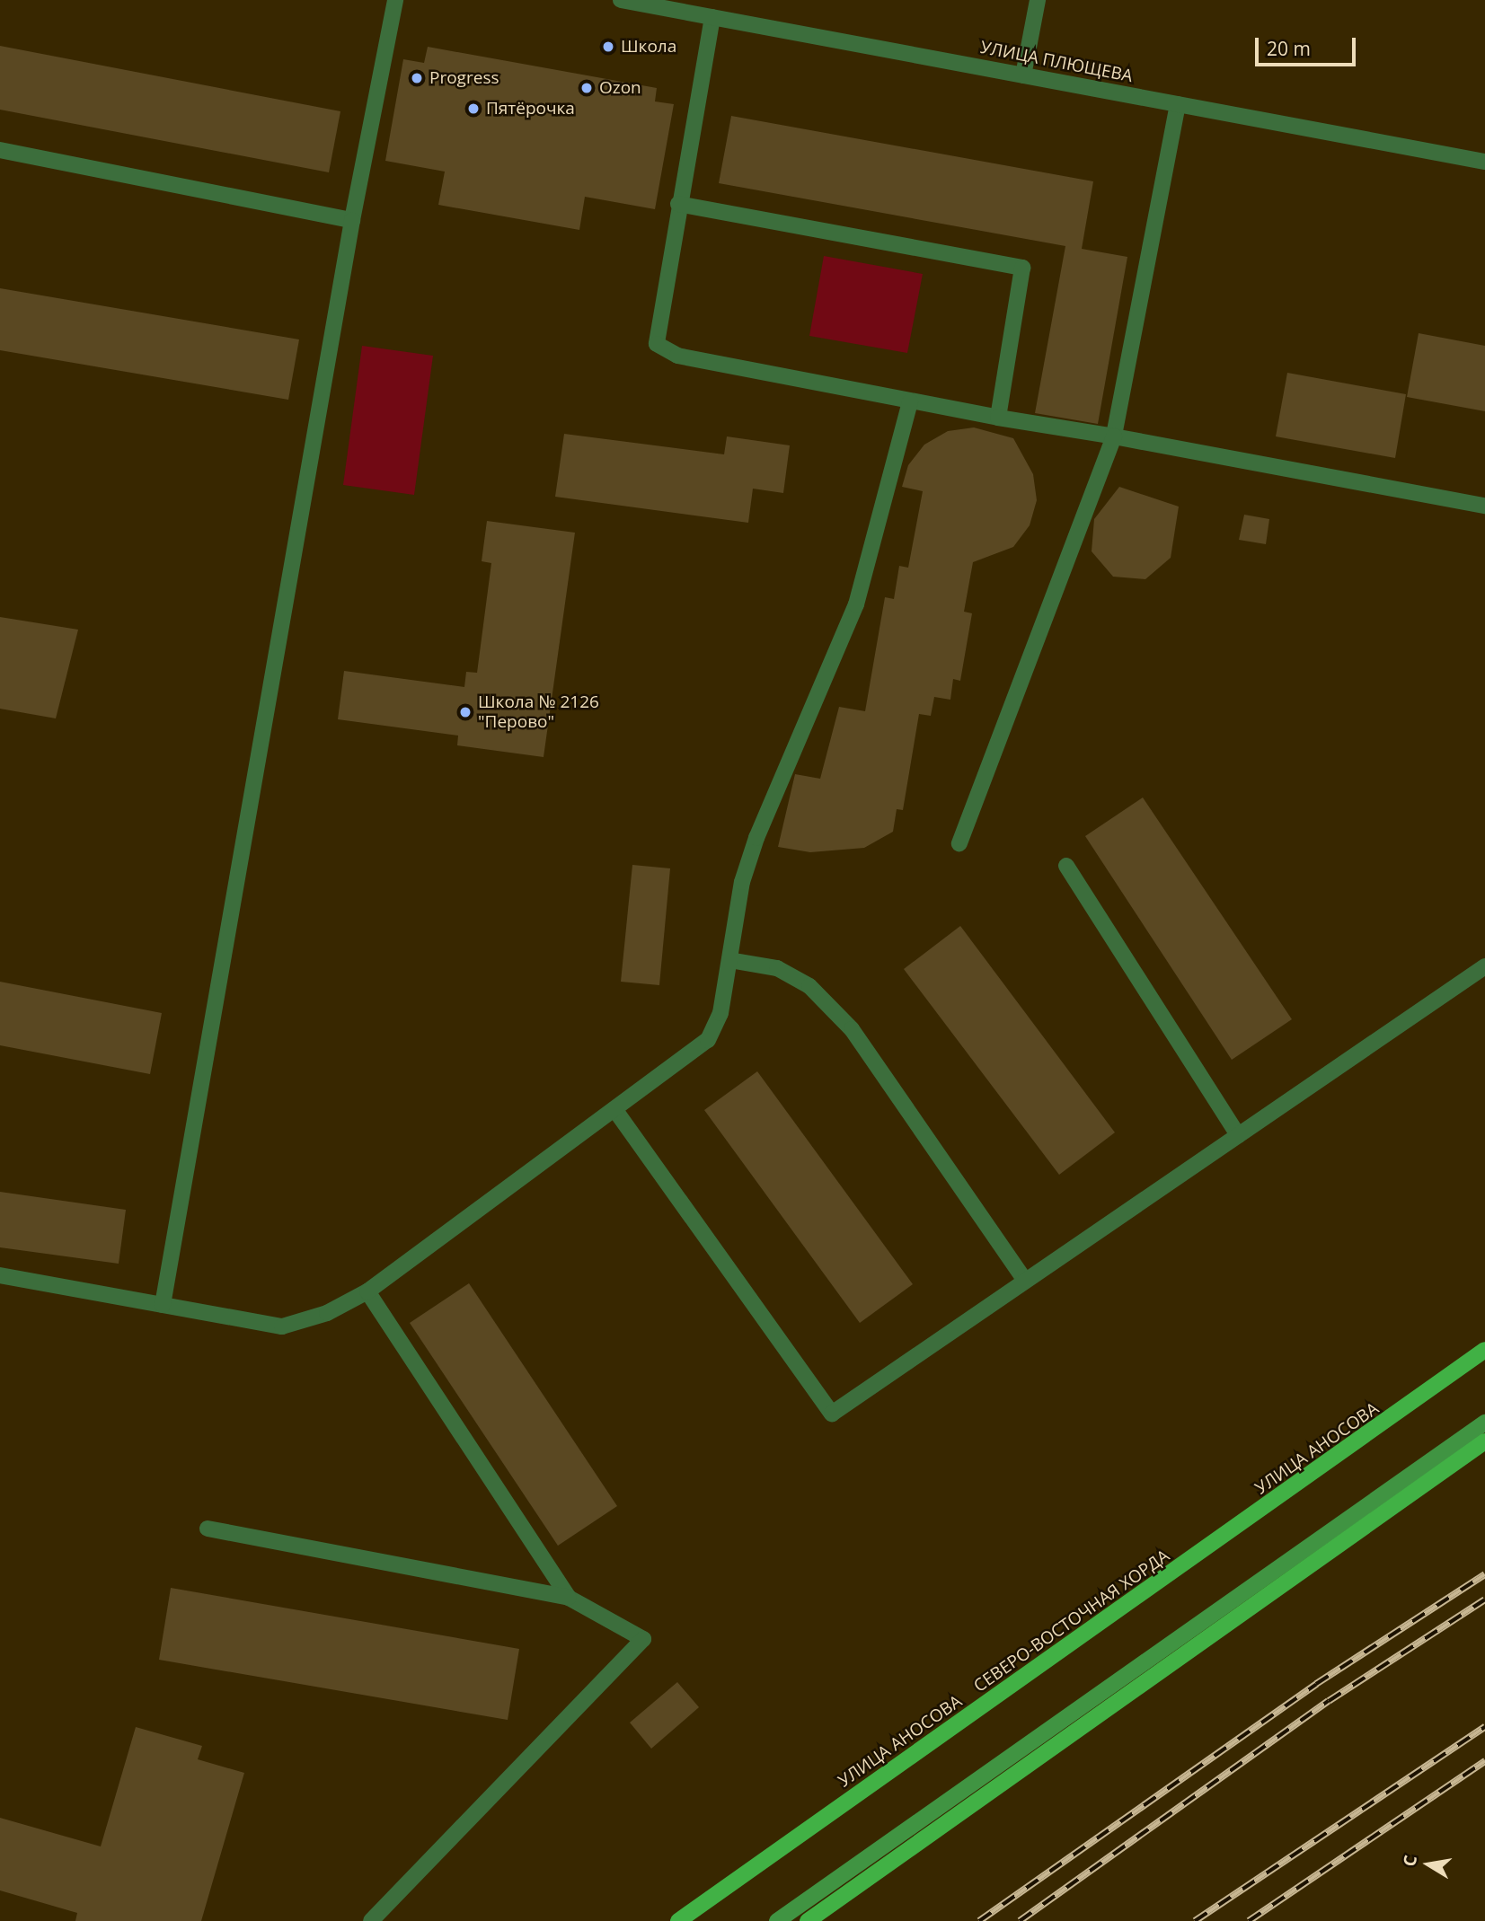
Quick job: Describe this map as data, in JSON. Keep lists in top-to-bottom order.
{
  "streets": {
    "main road": ["СЕВЕРО-ВОСТОЧНАЯ ХОРДА"],
    "street": ["УЛИЦА ПЛЮЩЕВА"]
  },
  "places": [
    "Школа",
    "Progress",
    "Ozon",
    "Пятёрочка",
    "Школа № 2126 \"Перово\""
  ],
  "scale_bar": "20 m",
  "north": "left"
}
